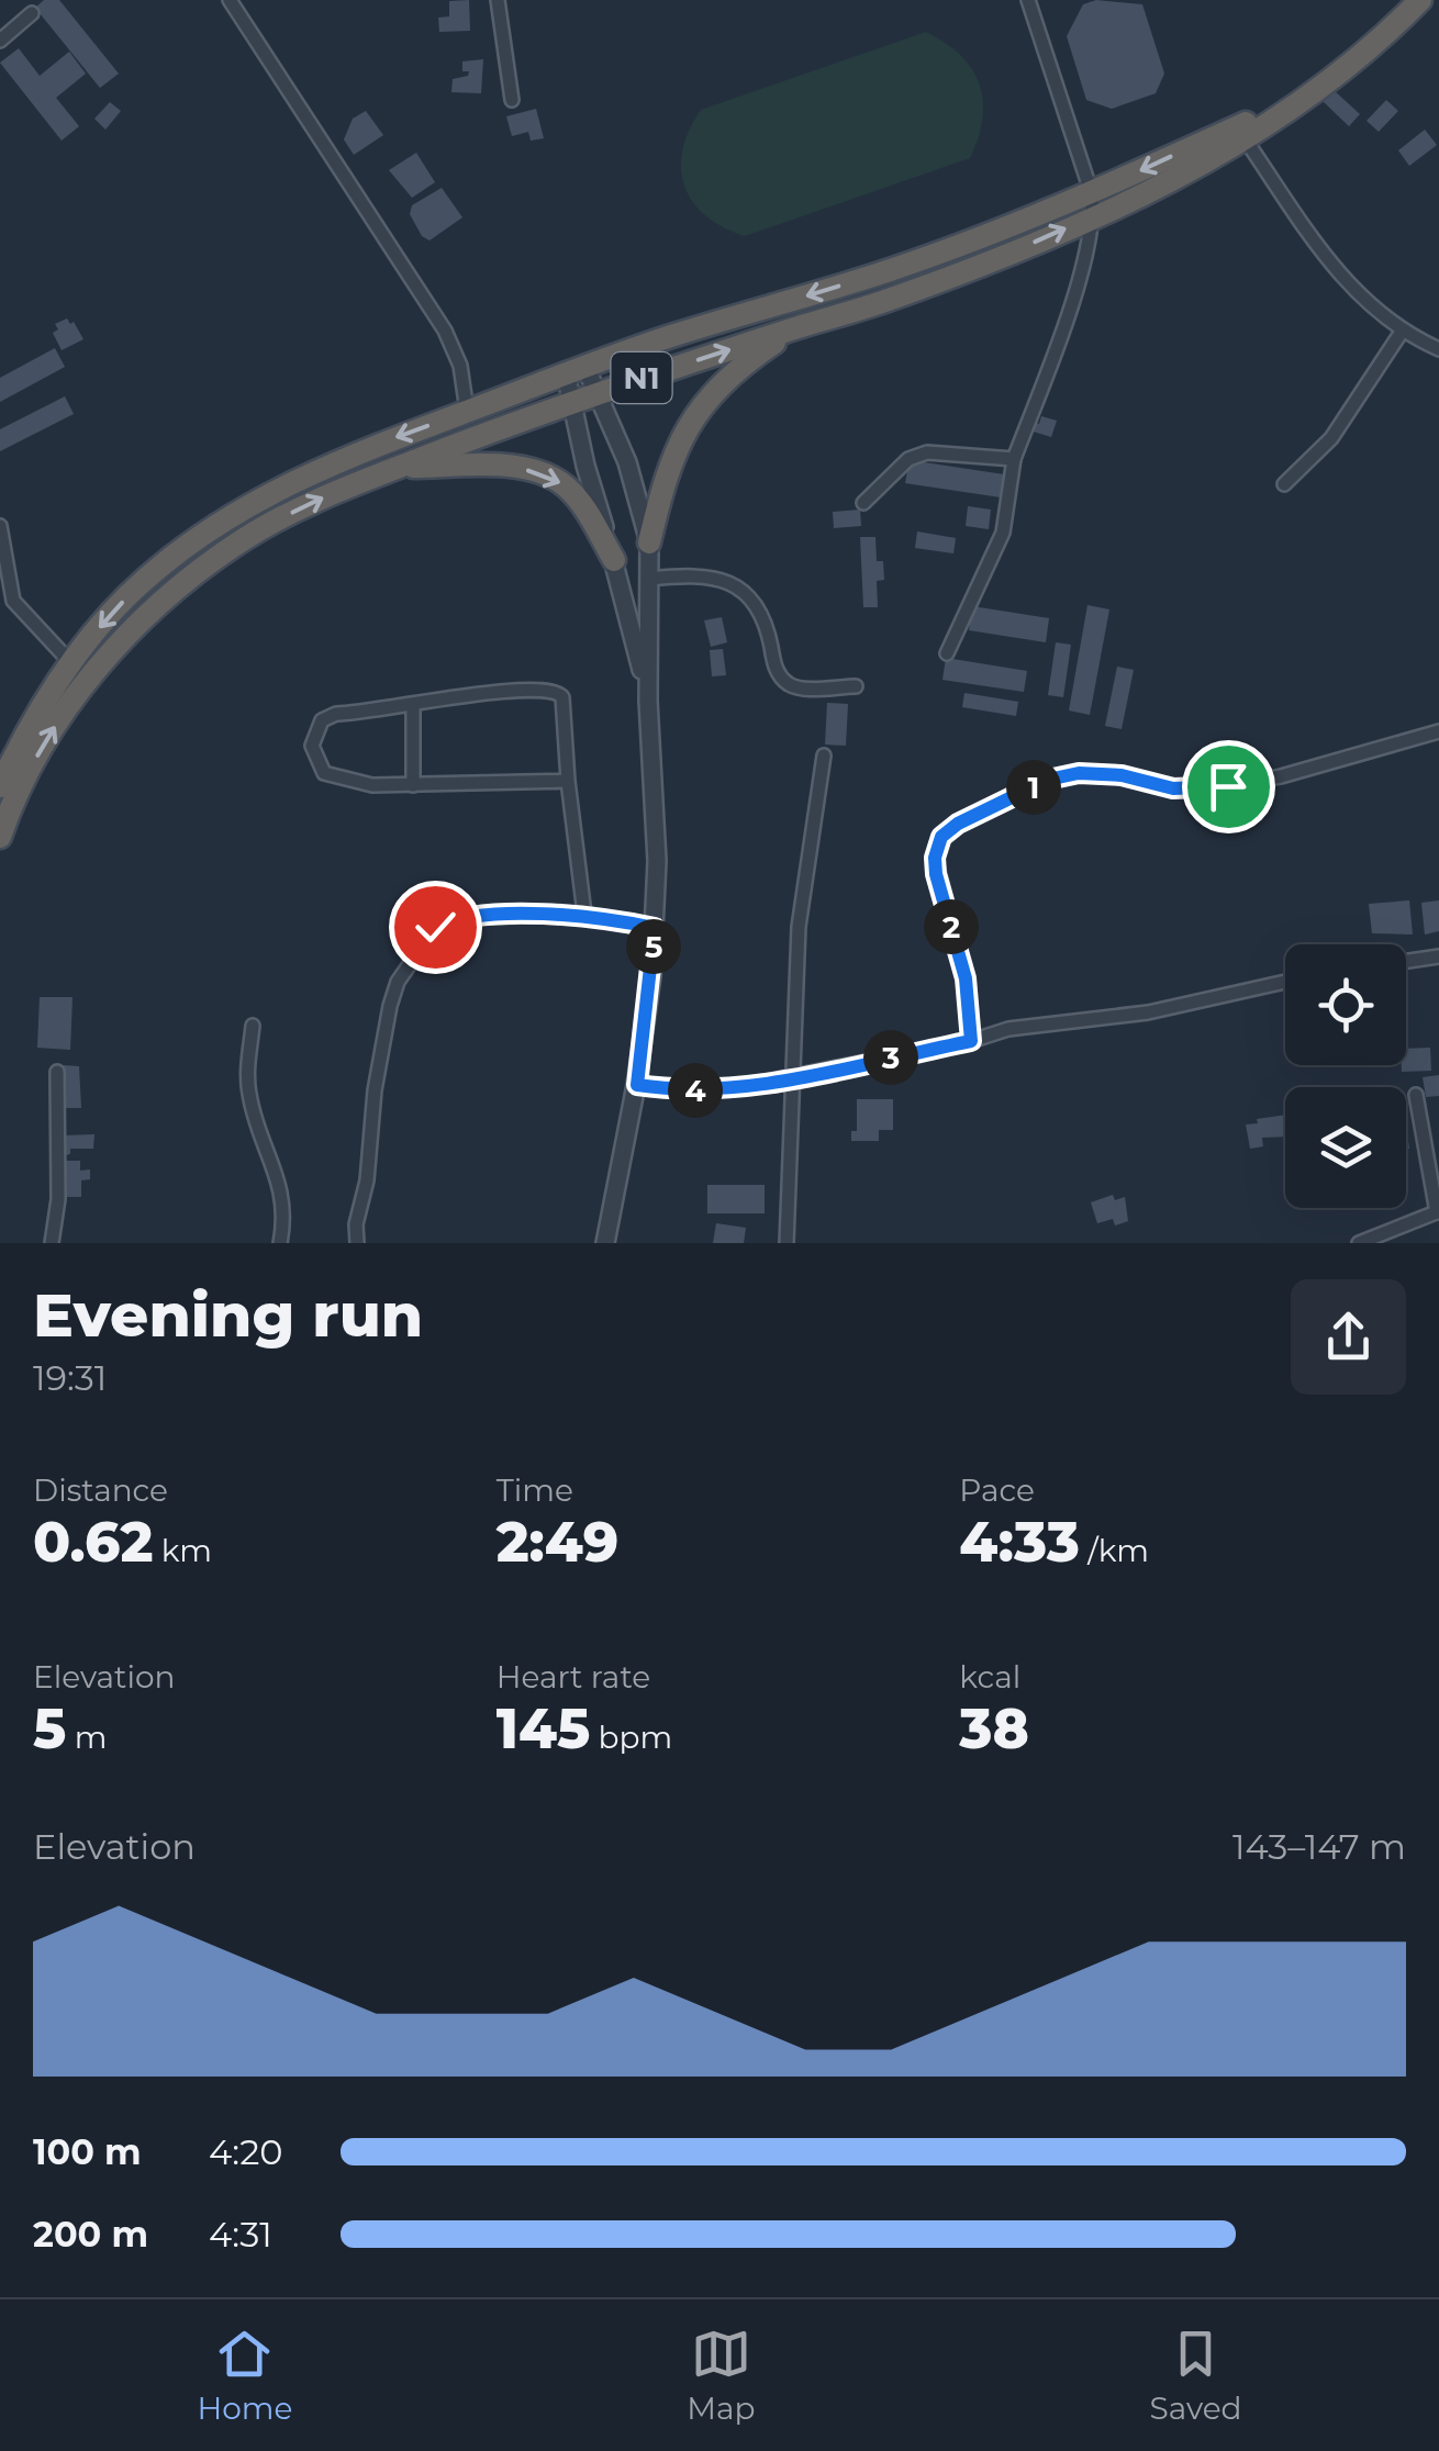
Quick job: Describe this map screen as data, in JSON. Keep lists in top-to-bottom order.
{
  "streets": {
    "highway": ["N1"]
  },
  "page": {
    "pins": [
      "1",
      "2",
      "5",
      "3",
      "4"
    ],
    "heading": ["Evening run", "19:31"],
    "stats": [
      ["Distance", "0.62 km"],
      ["Time", "2:49"],
      ["Pace", "4:33 /km"],
      ["Elevation", "5 m"],
      ["Heart rate", "145 bpm"],
      ["kcal", "38"]
    ],
    "chart": ["Elevation", "143–147 m"],
    "list": [
      {
        "name": "100 m",
        "note": "4:20"
      },
      {
        "name": "200 m",
        "note": "4:31"
      }
    ],
    "tabs": ["Home", "Map", "Saved"]
  }
}
